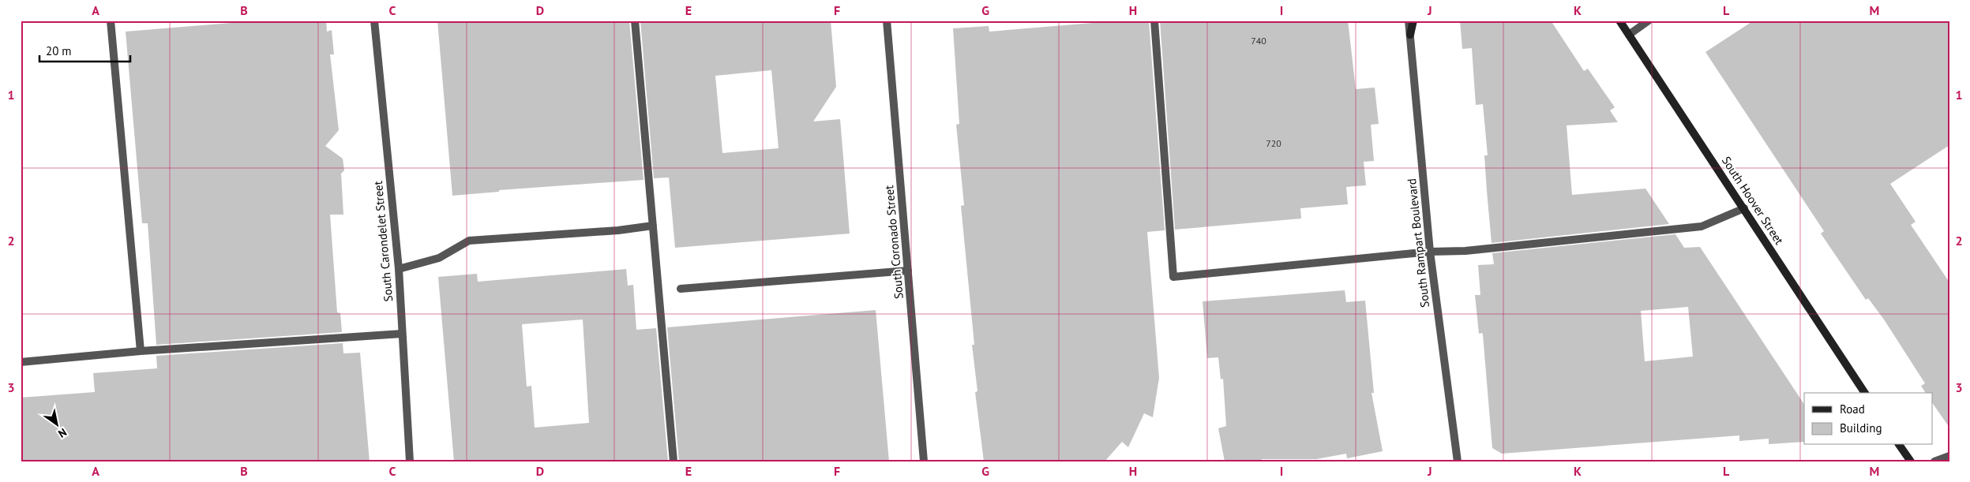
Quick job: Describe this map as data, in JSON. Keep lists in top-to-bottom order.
{
  "streets": {
    "main road": ["South Hoover Street"],
    "street": ["South Carondelet Street", "South Coronado Street", "South Rampart Boulevard"]
  },
  "house_numbers": ["740", "720"],
  "legend": ["Road", "Building"],
  "scale_bar": "20 m",
  "north": "bottom right",
  "grid": {
    "columns": [
      "A",
      "B",
      "C",
      "D",
      "E",
      "F",
      "G",
      "H",
      "I",
      "J",
      "K",
      "L",
      "M"
    ],
    "rows": ["1", "2", "3"]
  }
}
